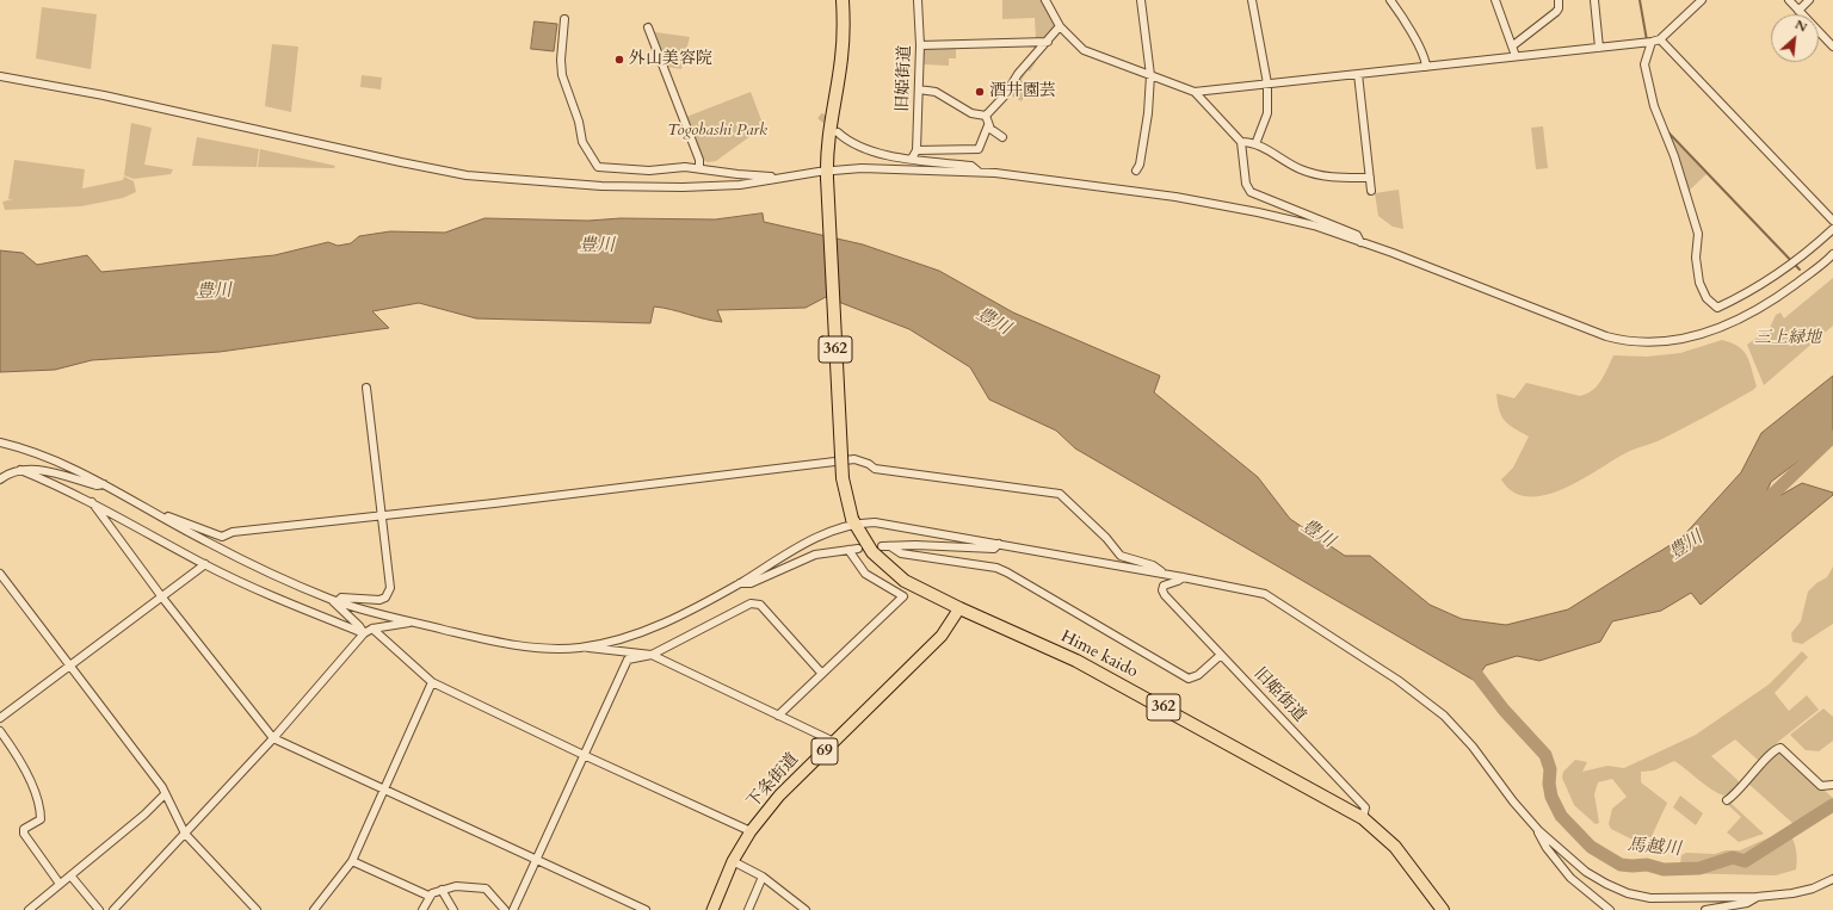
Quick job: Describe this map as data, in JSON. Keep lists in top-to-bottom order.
{
  "streets": {
    "highway": ["362", "Hime kaido"],
    "main road": ["69", "下条街道"],
    "street": ["旧姫街道"]
  },
  "crossings": [
    ["旧姫街道", "Hime kaido"],
    ["362", "Hime kaido"],
    ["Hime kaido", "下条街道"]
  ],
  "water": ["豊川", "馬越川"],
  "parks": ["Togobashi Park", "三上緑地"],
  "places": ["外山美容院", "酒井園芸"],
  "north": "top right"
}
